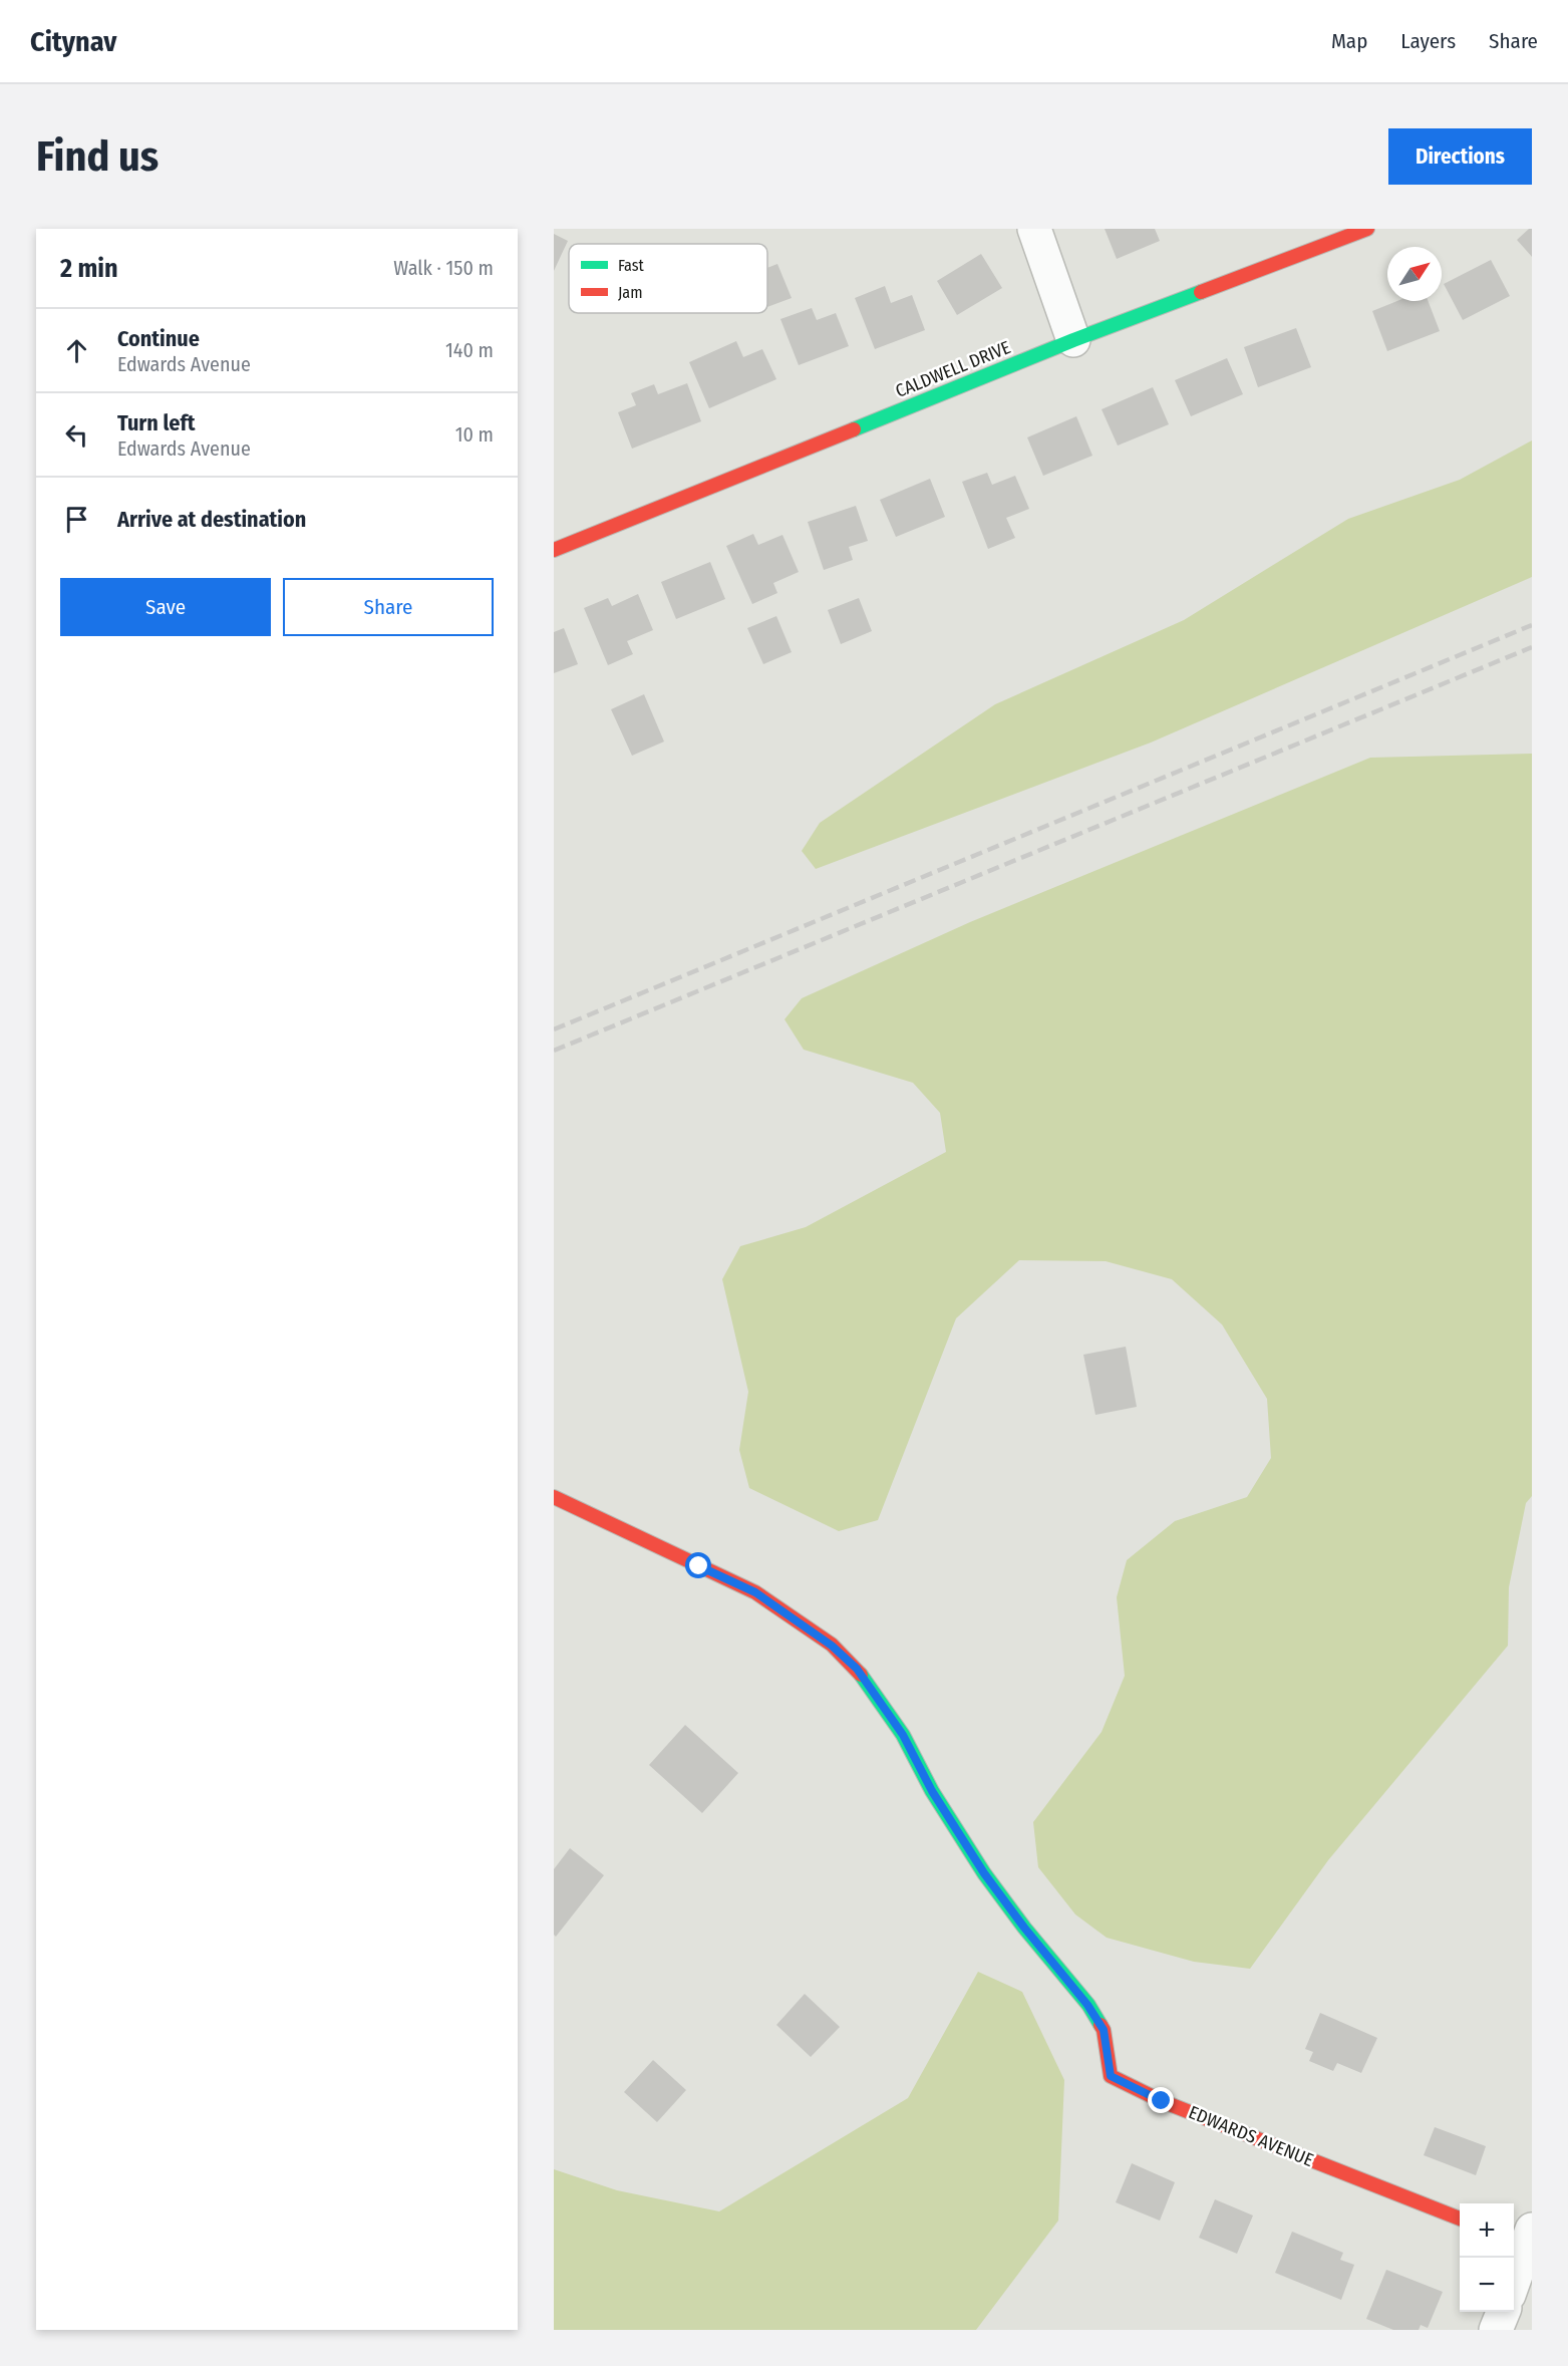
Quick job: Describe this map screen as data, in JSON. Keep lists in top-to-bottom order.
{
  "streets": {
    "street": ["CALDWELL DRIVE", "EDWARDS AVENUE"]
  },
  "legend": ["Fast", "Jam"],
  "north": "top right",
  "page": {
    "header": "Citynav",
    "nav": ["Map", "Layers", "Share"],
    "buttons": [
      "Directions",
      ["Save", "Share"]
    ],
    "title": "Find us",
    "heading": ["2 min", "Walk · 150 m"],
    "list": [
      ["Continue", "Edwards Avenue", "140 m"],
      ["Turn left", "Edwards Avenue", "10 m"],
      "Arrive at destination"
    ],
    "map_buttons": ["+", "−"]
  }
}
